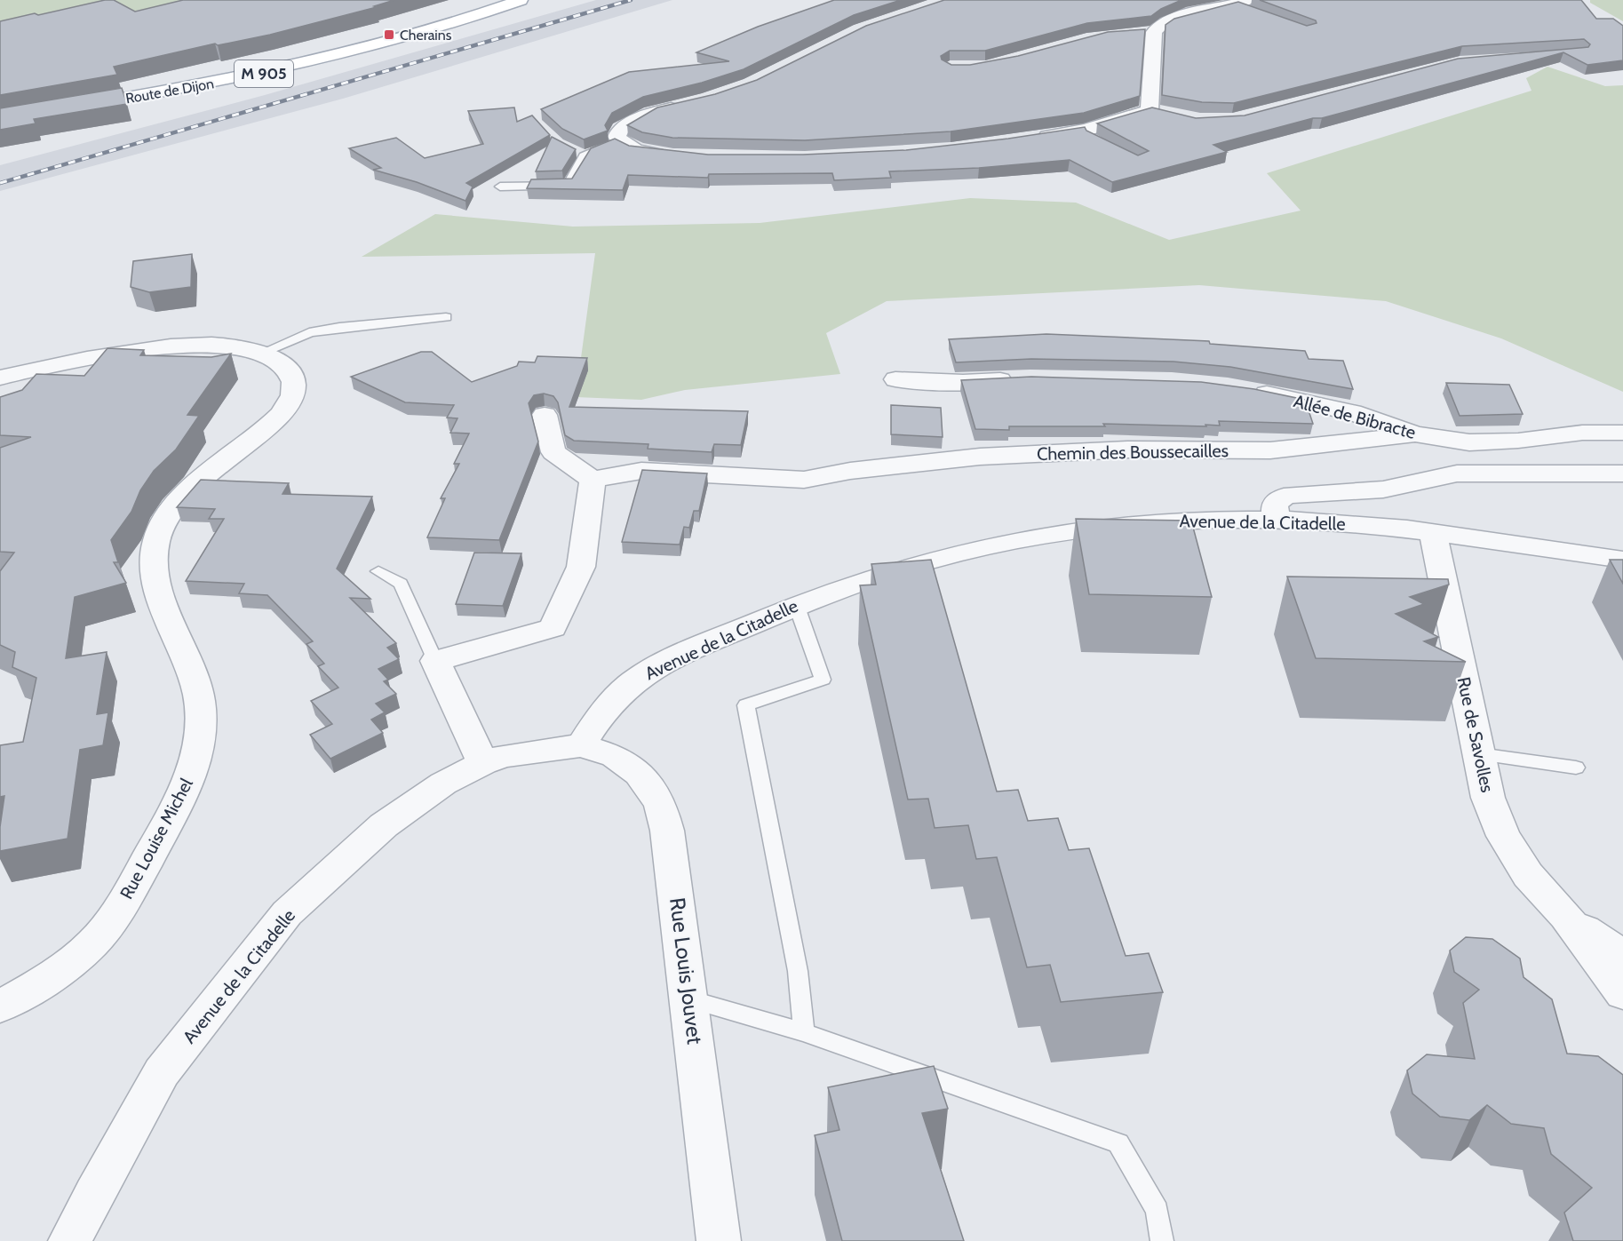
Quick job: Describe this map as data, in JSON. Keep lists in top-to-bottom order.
{
  "streets": {
    "main road": ["M 905", "Route de Dijon"],
    "street": [
      "Allée de Bibracte",
      "Chemin des Boussecailles",
      "Avenue de la Citadelle",
      "Rue de Savolles",
      "Rue Louise Michel",
      "Rue Louis Jouvet"
    ]
  },
  "crossings": [
    ["Allée de Bibracte", "Chemin des Boussecailles"],
    ["Avenue de la Citadelle", "Rue de Savolles"],
    ["Avenue de la Citadelle", "Rue Louis Jouvet"]
  ],
  "places": {
    "transit": ["Cherains"]
  }
}
